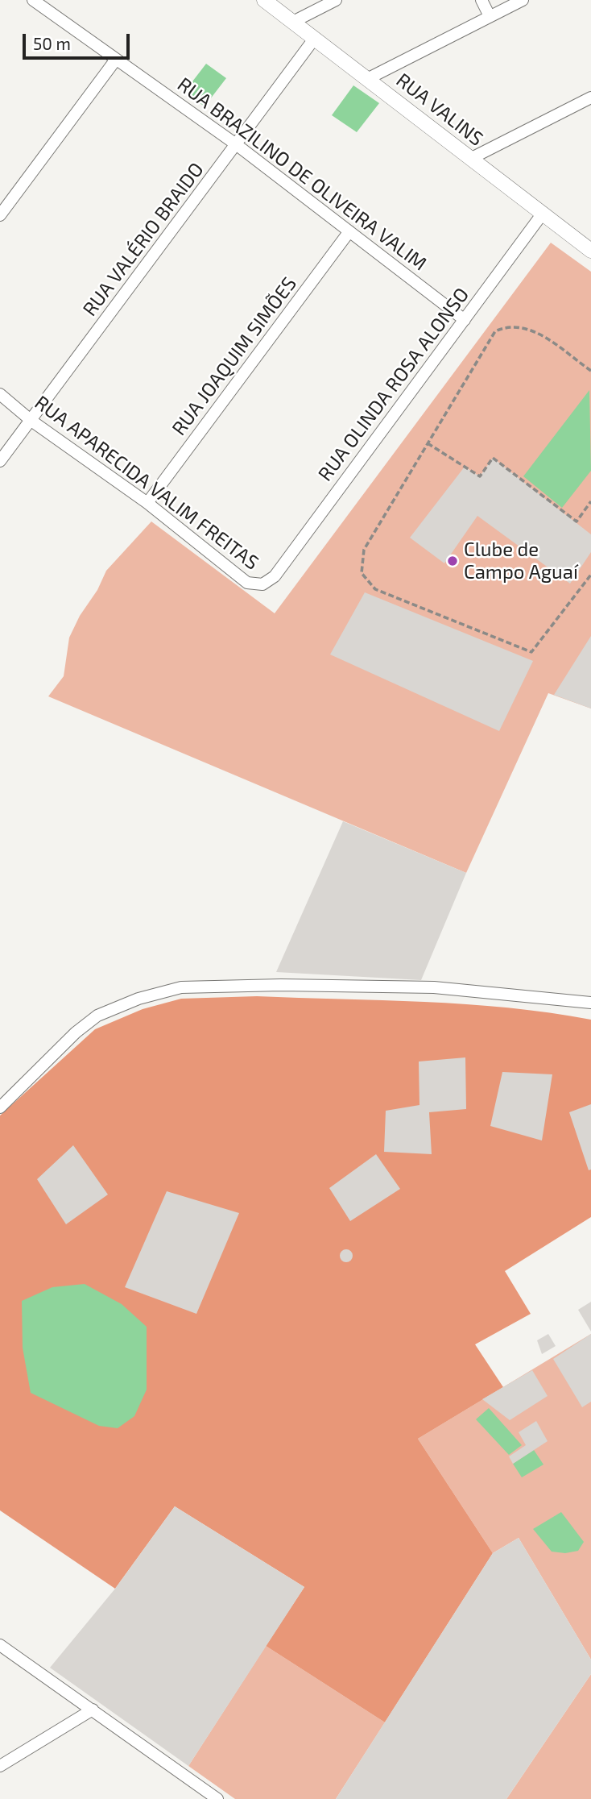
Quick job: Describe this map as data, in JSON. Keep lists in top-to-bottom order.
{
  "streets": {
    "street": [
      "RUA VALINS",
      "RUA BRAZILINO DE OLIVEIRA VALIM",
      "RUA VALÉRIO BRAIDO",
      "RUA JOAQUIM SIMÕES",
      "RUA OLINDA ROSA ALONSO",
      "RUA APARECIDA VALIM FREITAS"
    ]
  },
  "crossings": [
    ["RUA VALINS", "RUA VALÉRIO BRAIDO"],
    ["RUA VALINS", "RUA OLINDA ROSA ALONSO"],
    ["RUA BRAZILINO DE OLIVEIRA VALIM", "RUA VALÉRIO BRAIDO"],
    ["RUA BRAZILINO DE OLIVEIRA VALIM", "RUA JOAQUIM SIMÕES"],
    ["RUA BRAZILINO DE OLIVEIRA VALIM", "RUA OLINDA ROSA ALONSO"],
    ["RUA VALÉRIO BRAIDO", "RUA APARECIDA VALIM FREITAS"],
    ["RUA JOAQUIM SIMÕES", "RUA APARECIDA VALIM FREITAS"],
    ["RUA OLINDA ROSA ALONSO", "RUA APARECIDA VALIM FREITAS"]
  ],
  "places": ["Clube de Campo Aguaí"],
  "scale_bar": "50 m"
}
